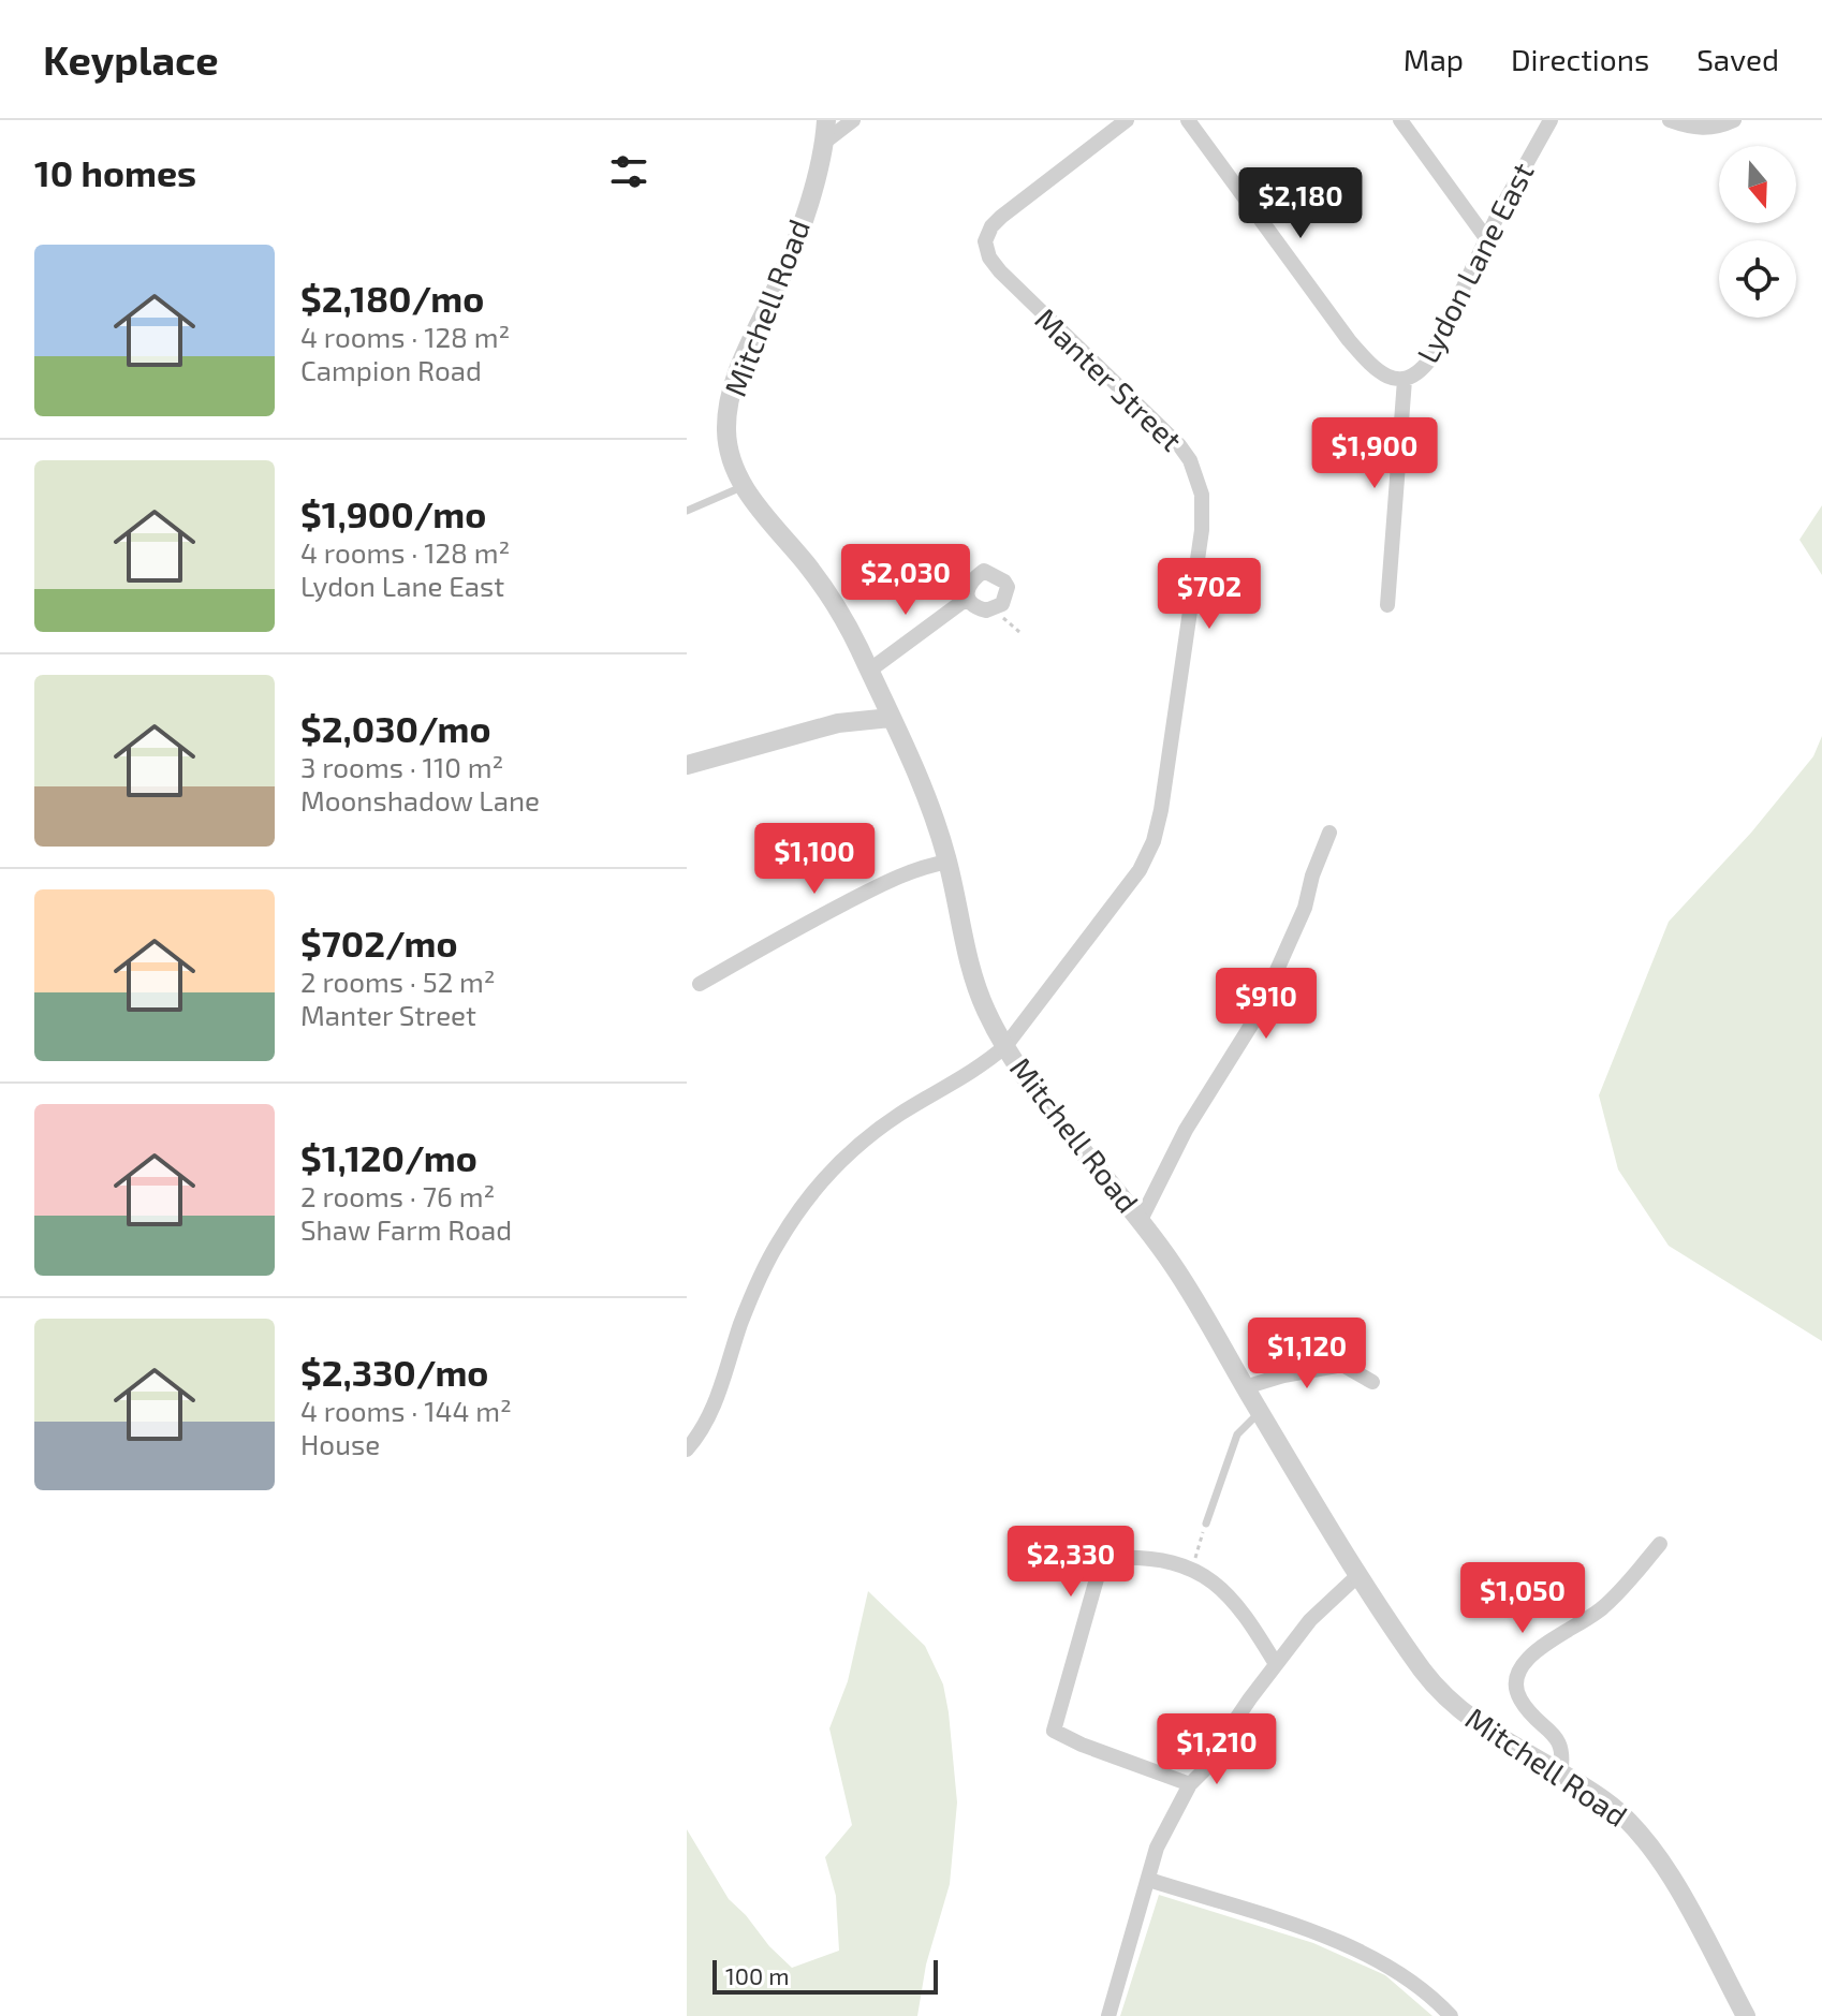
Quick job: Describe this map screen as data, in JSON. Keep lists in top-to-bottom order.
{
  "streets": {
    "street": ["Lydon Lane East", "Mitchell Road", "Manter Street"]
  },
  "crossings": [
    ["Mitchell Road", "Manter Street"]
  ],
  "scale_bar": "100 m",
  "north": "bottom",
  "page": {
    "header": "Keyplace",
    "nav": ["Map", "Directions", "Saved"],
    "heading": "10 homes",
    "price": [
      "$2,180",
      "$1,900",
      "$2,030",
      "$702",
      "$1,100",
      "$910",
      "$1,120",
      "$2,330",
      "$1,050",
      "$1,210"
    ],
    "list": [
      {
        "name": "$2,180/mo",
        "note": "4 rooms · 128 m² · Campion Road"
      },
      {
        "name": "$1,900/mo",
        "note": "4 rooms · 128 m² · Lydon Lane East"
      },
      {
        "name": "$2,030/mo",
        "note": "3 rooms · 110 m² · Moonshadow Lane"
      },
      {
        "name": "$702/mo",
        "note": "2 rooms · 52 m² · Manter Street"
      },
      {
        "name": "$1,120/mo",
        "note": "2 rooms · 76 m² · Shaw Farm Road"
      },
      {
        "name": "$2,330/mo",
        "note": "4 rooms · 144 m² · House"
      }
    ],
    "scale": "100 m"
  }
}
